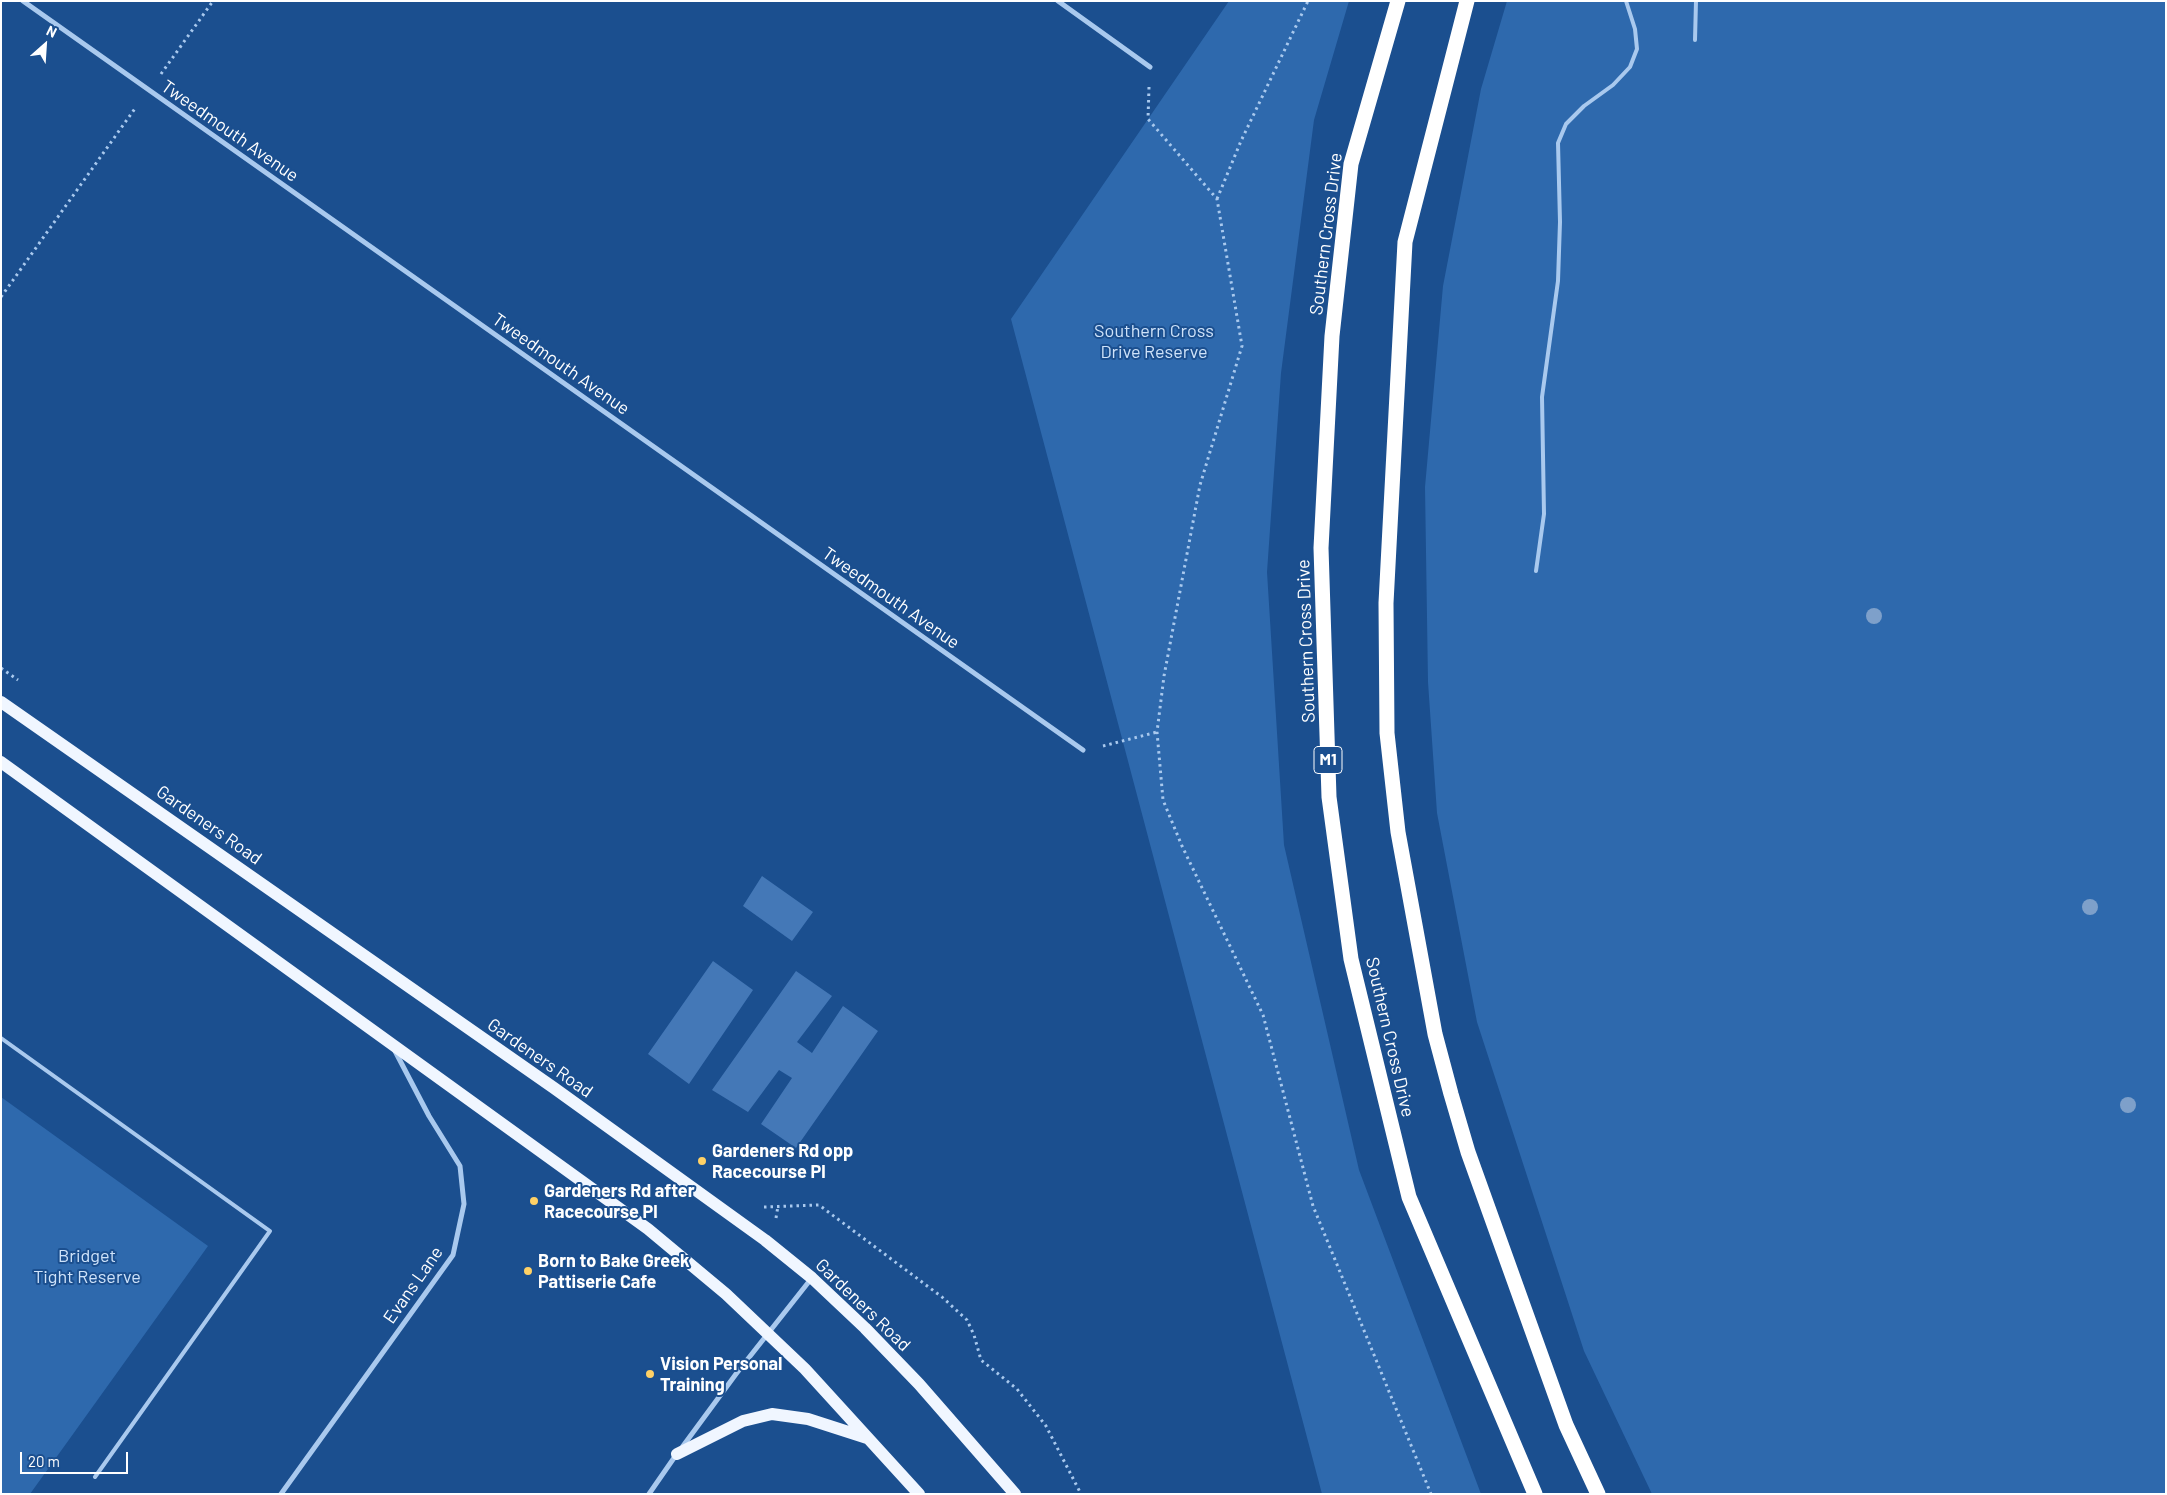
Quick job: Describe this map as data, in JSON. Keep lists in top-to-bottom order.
{
  "streets": {
    "highway": ["Southern Cross Drive", "M1"],
    "main road": ["Gardeners Road"],
    "street": ["Tweedmouth Avenue", "Evans Lane"]
  },
  "parks": ["Southern Cross Drive Reserve", "Bridget Tight Reserve"],
  "places": [
    "Gardeners Rd opp Racecourse Pl",
    "Gardeners Rd after Racecourse Pl",
    "Born to Bake Greek Pattiserie Cafe",
    "Vision Personal Training"
  ],
  "scale_bar": "20 m",
  "north": "top right"
}
